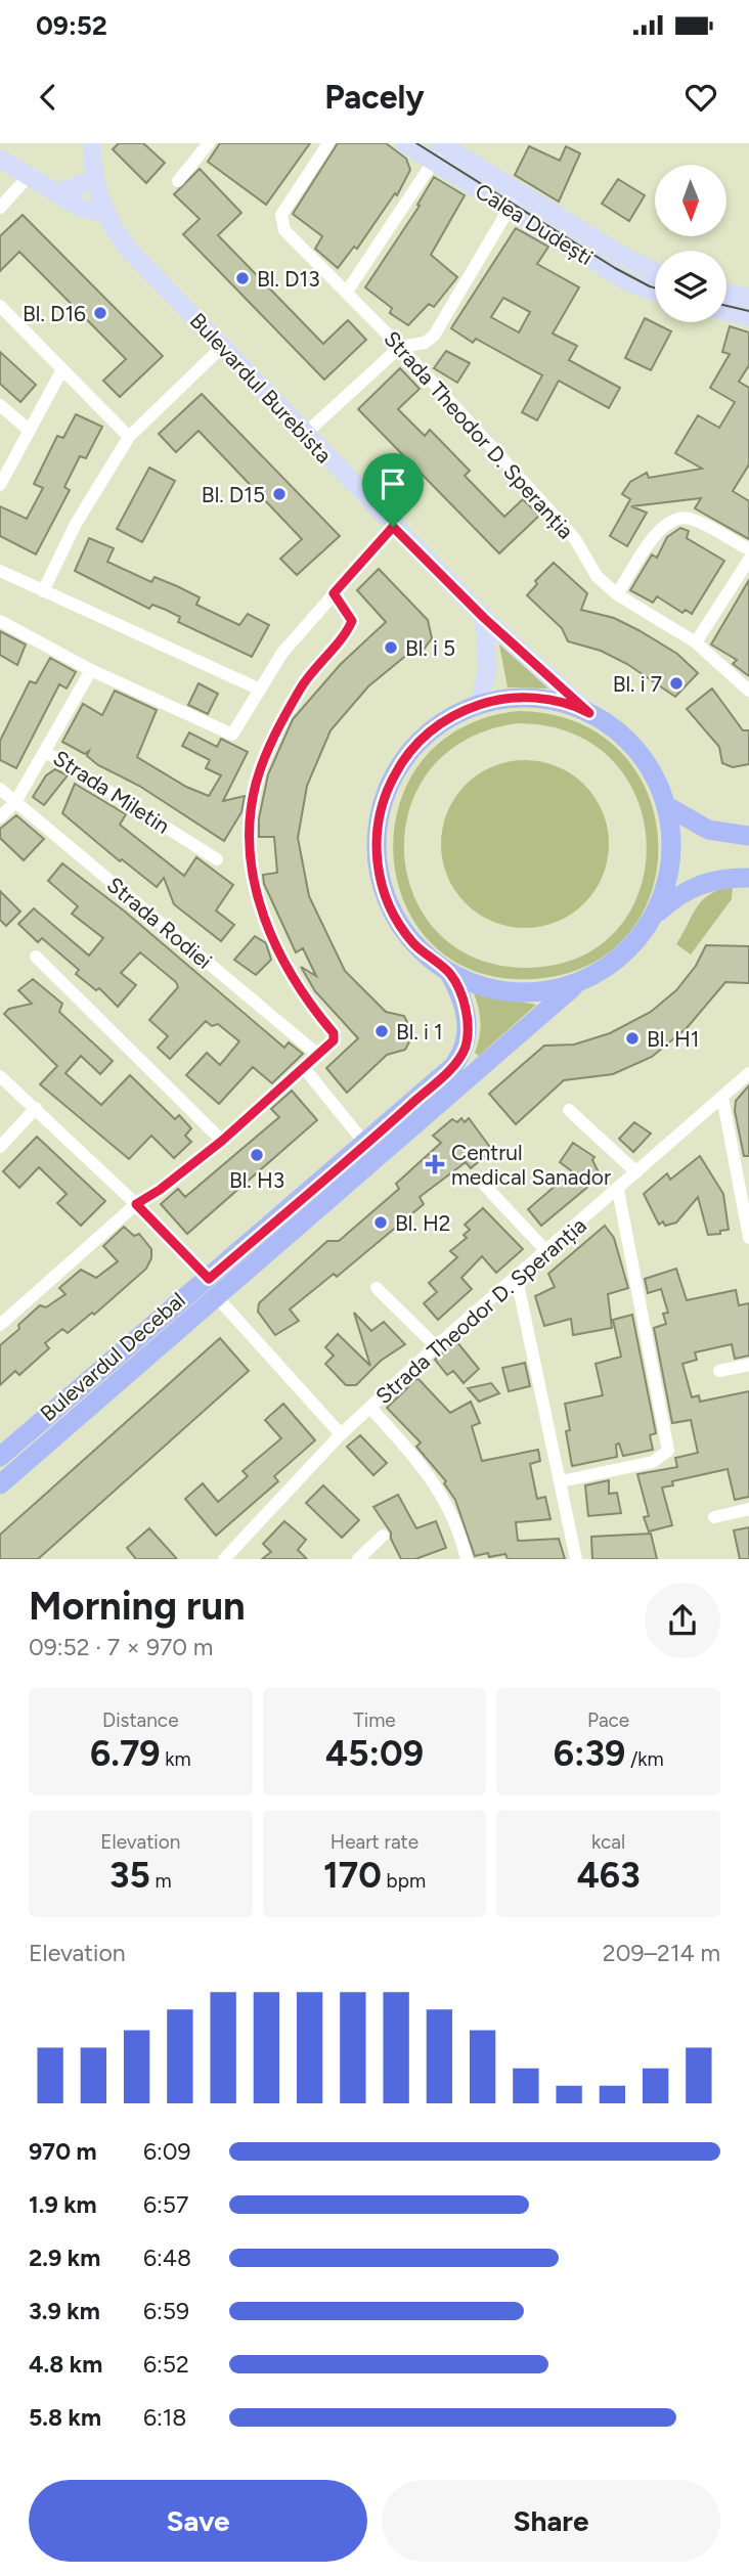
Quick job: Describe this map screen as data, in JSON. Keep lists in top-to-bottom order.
{
  "streets": {
    "main road": ["Calea Dudești", "Bulevardul Burebista", "Bulevardul Decebal"],
    "street": ["Strada Theodor D. Speranția", "Strada Miletin", "Strada Rodiei"]
  },
  "places": {
    "other": [
      "Bl. D13",
      "Bl. D16",
      "Bl. D15",
      "Bl. i 5",
      "Bl. i 7",
      "Bl. i 1",
      "Bl. H1",
      "Bl. H3",
      "Bl. H2"
    ],
    "health": ["Centrul medical Sanador"]
  },
  "north": "bottom",
  "page": {
    "status": "09:52",
    "header": "Pacely",
    "heading": ["Morning run", "09:52 · 7 × 970 m"],
    "stats": [
      ["Distance", "6.79 km"],
      ["Time", "45:09"],
      ["Pace", "6:39 /km"],
      ["Elevation", "35 m"],
      ["Heart rate", "170 bpm"],
      ["kcal", "463"]
    ],
    "chart": ["Elevation", "209–214 m"],
    "list": [
      {
        "name": "970 m",
        "note": "6:09"
      },
      {
        "name": "1.9 km",
        "note": "6:57"
      },
      {
        "name": "2.9 km",
        "note": "6:48"
      },
      {
        "name": "3.9 km",
        "note": "6:59"
      },
      {
        "name": "4.8 km",
        "note": "6:52"
      },
      {
        "name": "5.8 km",
        "note": "6:18"
      }
    ],
    "buttons": ["Save", "Share"]
  }
}
